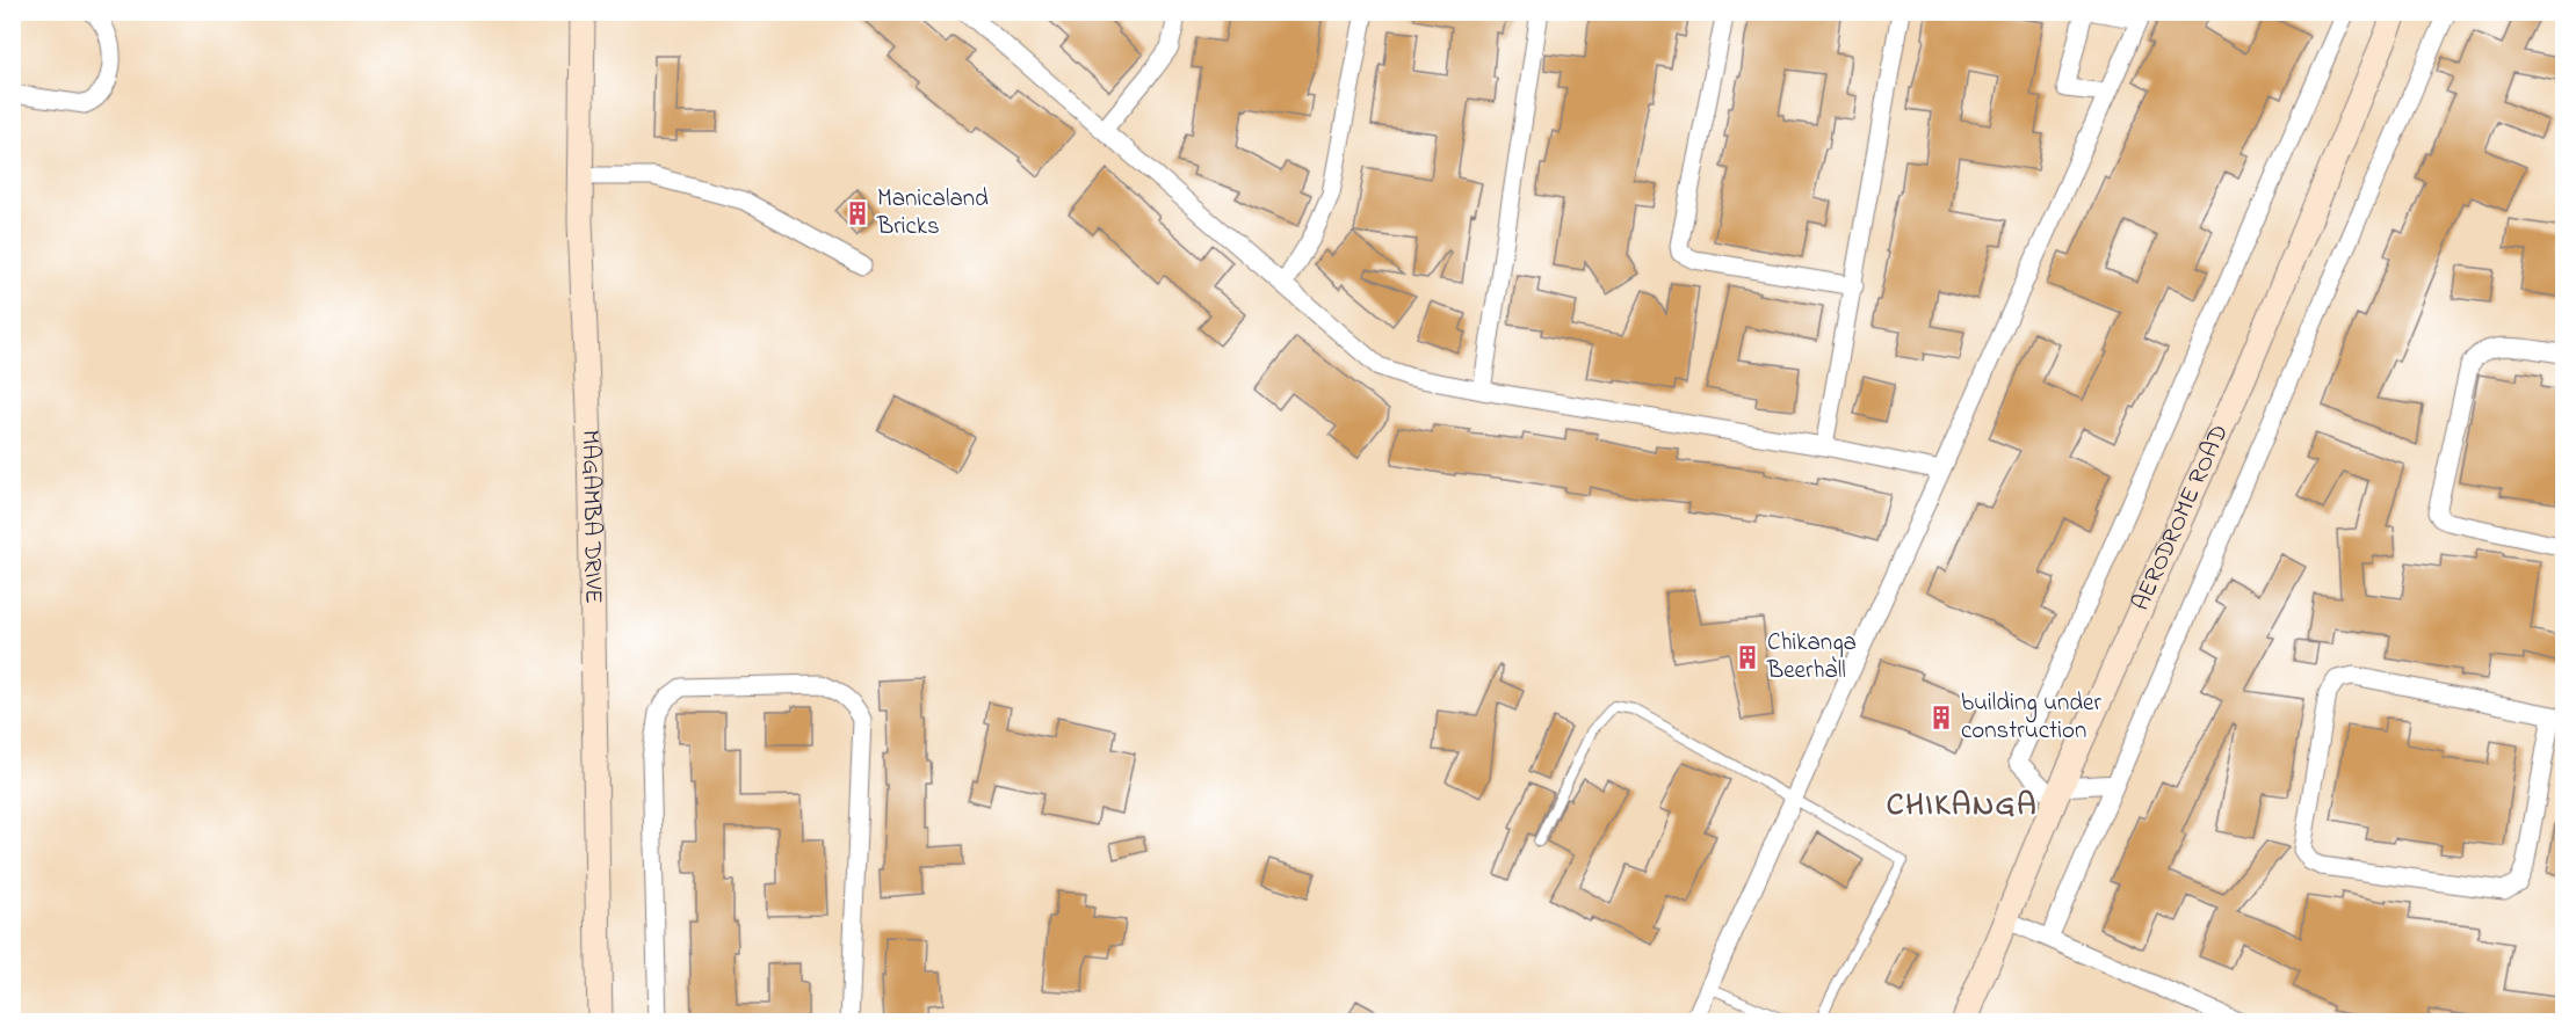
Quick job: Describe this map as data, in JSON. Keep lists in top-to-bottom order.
{
  "streets": {
    "street": ["MAGAMBA DRIVE", "AERODROME ROAD"]
  },
  "districts": ["CHIKANGA"],
  "places": {
    "building": ["Manicaland Bricks", "Chikanga Beerhall", "building under construction"]
  }
}
